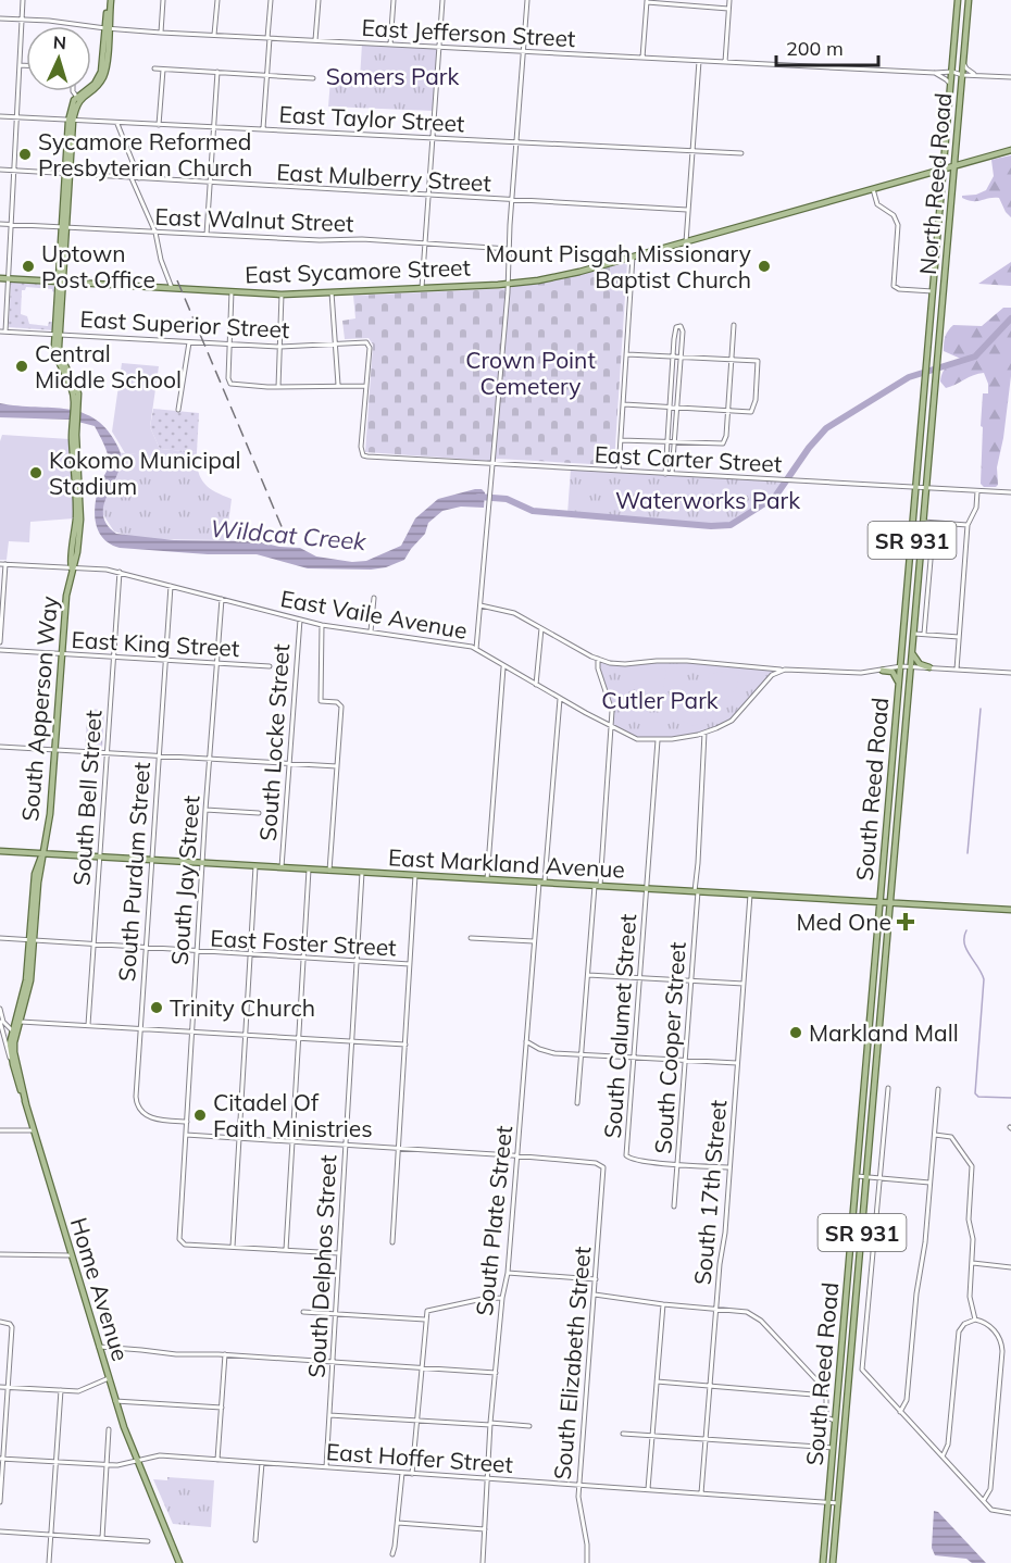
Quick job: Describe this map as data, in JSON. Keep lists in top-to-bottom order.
{
  "streets": {
    "main road": [
      "North Reed Road",
      "East Sycamore Street",
      "SR 931",
      "South Apperson Way",
      "South Reed Road",
      "East Markland Avenue",
      "Home Avenue"
    ],
    "street": [
      "East Jefferson Street",
      "East Taylor Street",
      "East Mulberry Street",
      "East Walnut Street",
      "East Superior Street",
      "East Carter Street",
      "East Vaile Avenue",
      "East King Street",
      "South Locke Street",
      "South Bell Street",
      "South Purdum Street",
      "South Jay Street",
      "East Foster Street",
      "South Calumet Street",
      "South Cooper Street",
      "South 17th Street",
      "South Plate Street",
      "South Delphos Street",
      "South Elizabeth Street",
      "East Hoffer Street"
    ]
  },
  "crossings": [
    ["East Jefferson Street", "North Reed Road"],
    ["East Taylor Street", "South Apperson Way"],
    ["East Mulberry Street", "South Apperson Way"],
    ["North Reed Road", "East Sycamore Street"],
    ["North Reed Road", "South Reed Road"],
    ["East Walnut Street", "South Apperson Way"],
    ["East Sycamore Street", "South Apperson Way"],
    ["East Superior Street", "East Carter Street"],
    ["East Superior Street", "South Apperson Way"],
    ["East Carter Street", "South Reed Road"],
    ["East Vaile Avenue", "South Apperson Way"],
    ["East Vaile Avenue", "South Locke Street"],
    ["East Vaile Avenue", "South Bell Street"],
    ["East Vaile Avenue", "South Purdum Street"],
    ["East Vaile Avenue", "South Jay Street"],
    ["East Vaile Avenue", "South Calumet Street"],
    ["East Vaile Avenue", "South Cooper Street"],
    ["East Vaile Avenue", "South Plate Street"],
    ["East King Street", "South Apperson Way"],
    ["East King Street", "South Bell Street"],
    ["East King Street", "South Purdum Street"],
    ["East King Street", "South Jay Street"],
    ["South Apperson Way", "East Markland Avenue"],
    ["South Apperson Way", "East Foster Street"],
    ["South Apperson Way", "Home Avenue"],
    ["South Locke Street", "East Markland Avenue"],
    ["South Locke Street", "South Jay Street"],
    ["South Locke Street", "East Foster Street"],
    ["South Reed Road", "East Markland Avenue"],
    ["South Reed Road", "East Hoffer Street"],
    ["South Bell Street", "East Markland Avenue"],
    ["South Bell Street", "East Foster Street"],
    ["East Markland Avenue", "South Purdum Street"],
    ["East Markland Avenue", "South Jay Street"],
    ["East Markland Avenue", "South Calumet Street"],
    ["East Markland Avenue", "South Cooper Street"],
    ["East Markland Avenue", "South 17th Street"],
    ["East Markland Avenue", "South Plate Street"],
    ["East Markland Avenue", "South Delphos Street"],
    ["South Purdum Street", "South Jay Street"],
    ["South Purdum Street", "East Foster Street"],
    ["South Jay Street", "East Foster Street"],
    ["East Foster Street", "South Delphos Street"],
    ["South Calumet Street", "South Cooper Street"],
    ["South 17th Street", "East Hoffer Street"],
    ["South Plate Street", "South Elizabeth Street"],
    ["South Plate Street", "East Hoffer Street"],
    ["South Delphos Street", "East Hoffer Street"],
    ["Home Avenue", "East Hoffer Street"],
    ["South Elizabeth Street", "East Hoffer Street"]
  ],
  "water": ["Wildcat Creek"],
  "parks": [
    "Somers Park",
    "Crown Point Cemetery",
    "Waterworks Park",
    "Cutler Park"
  ],
  "places": {
    "other": [
      "Sycamore Reformed Presbyterian Church",
      "Uptown Post Office",
      "Mount Pisgah Missionary Baptist Church",
      "Central Middle School",
      "Kokomo Municipal Stadium",
      "Trinity Church",
      "Markland Mall",
      "Citadel Of Faith Ministries"
    ],
    "health": ["Med One"]
  },
  "scale_bar": "200 m",
  "north": "top"
}
